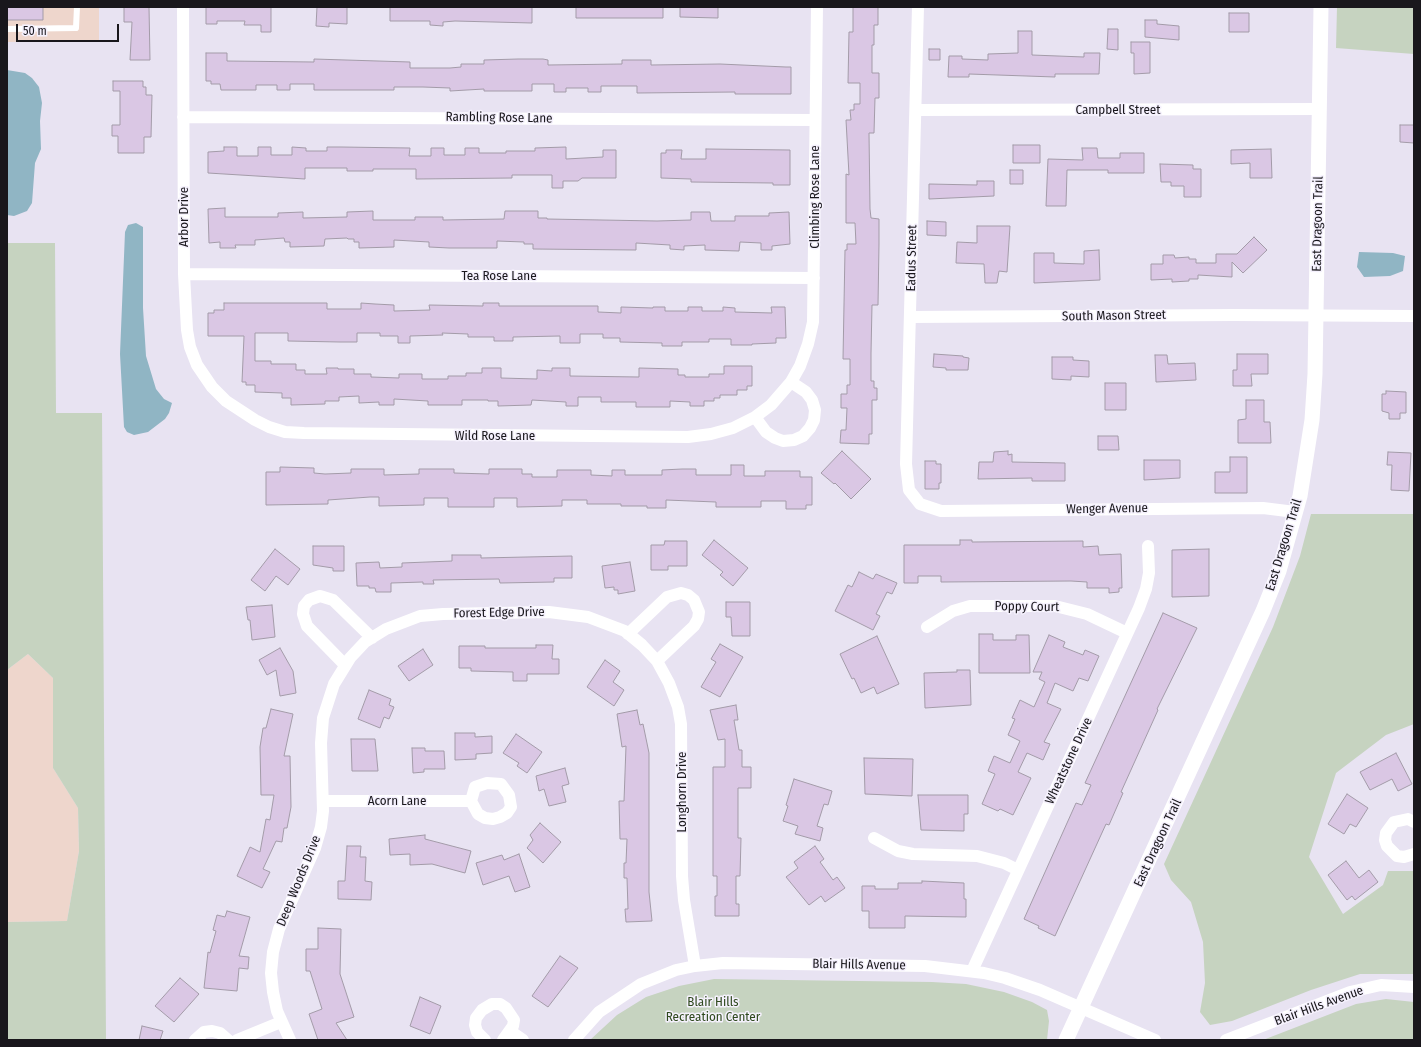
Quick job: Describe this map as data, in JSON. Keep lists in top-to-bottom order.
{
  "streets": {
    "street": [
      "Campbell Street",
      "Rambling Rose Lane",
      "Climbing Rose Lane",
      "Arbor Drive",
      "East Dragoon Trail",
      "Eadus Street",
      "Tea Rose Lane",
      "South Mason Street",
      "Wild Rose Lane",
      "Wenger Avenue",
      "Poppy Court",
      "Forest Edge Drive",
      "Wheatstone Drive",
      "Longhorn Drive",
      "Acorn Lane",
      "Deep Woods Drive",
      "Blair Hills Avenue"
    ]
  },
  "crossings": [
    ["Campbell Street", "East Dragoon Trail"],
    ["Campbell Street", "Eadus Street"],
    ["Rambling Rose Lane", "Climbing Rose Lane"],
    ["Rambling Rose Lane", "Arbor Drive"],
    ["Climbing Rose Lane", "Tea Rose Lane"],
    ["Climbing Rose Lane", "Wild Rose Lane"],
    ["Arbor Drive", "Tea Rose Lane"],
    ["Arbor Drive", "Wild Rose Lane"],
    ["East Dragoon Trail", "South Mason Street"],
    ["East Dragoon Trail", "Wenger Avenue"],
    ["East Dragoon Trail", "Blair Hills Avenue"],
    ["Eadus Street", "South Mason Street"],
    ["Eadus Street", "Wenger Avenue"],
    ["Poppy Court", "Wheatstone Drive"],
    ["Forest Edge Drive", "Longhorn Drive"],
    ["Forest Edge Drive", "Deep Woods Drive"],
    ["Wheatstone Drive", "Blair Hills Avenue"],
    ["Longhorn Drive", "Blair Hills Avenue"],
    ["Acorn Lane", "Deep Woods Drive"]
  ],
  "parks": ["Blair Hills Recreation Center"],
  "scale_bar": "50 m"
}
